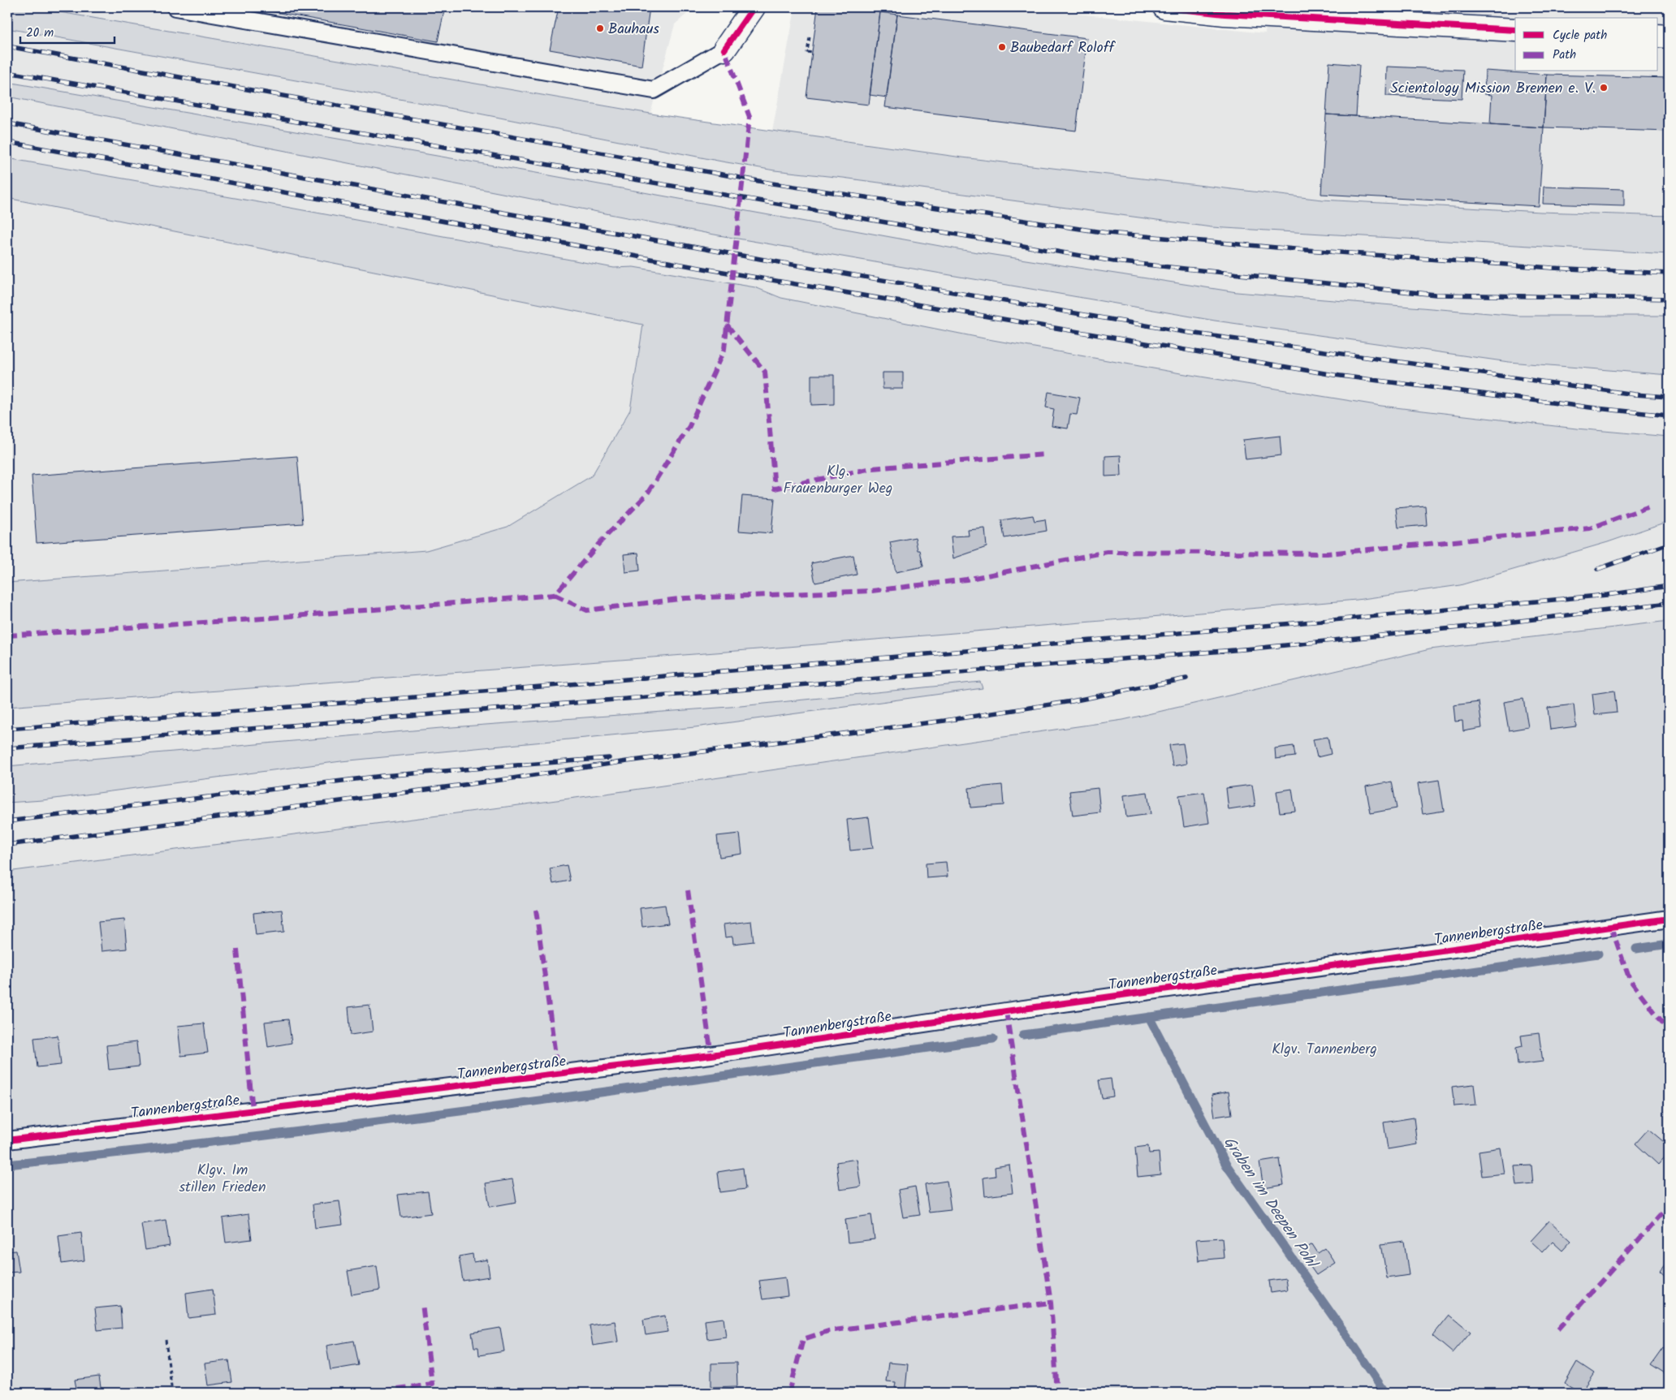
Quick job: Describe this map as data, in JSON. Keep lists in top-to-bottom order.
{
  "streets": {
    "lane": ["Tannenbergstraße"]
  },
  "water": ["Graben im Deepen Pohl"],
  "parks": ["Klg. Frauenburger Weg", "Klgv. Tannenberg", "Klgv. Im stillen Frieden"],
  "places": ["Bauhaus", "Baubedarf Roloff", "Scientology Mission Bremen e. V."],
  "legend": ["Cycle path", "Path"],
  "scale_bar": "20 m"
}
